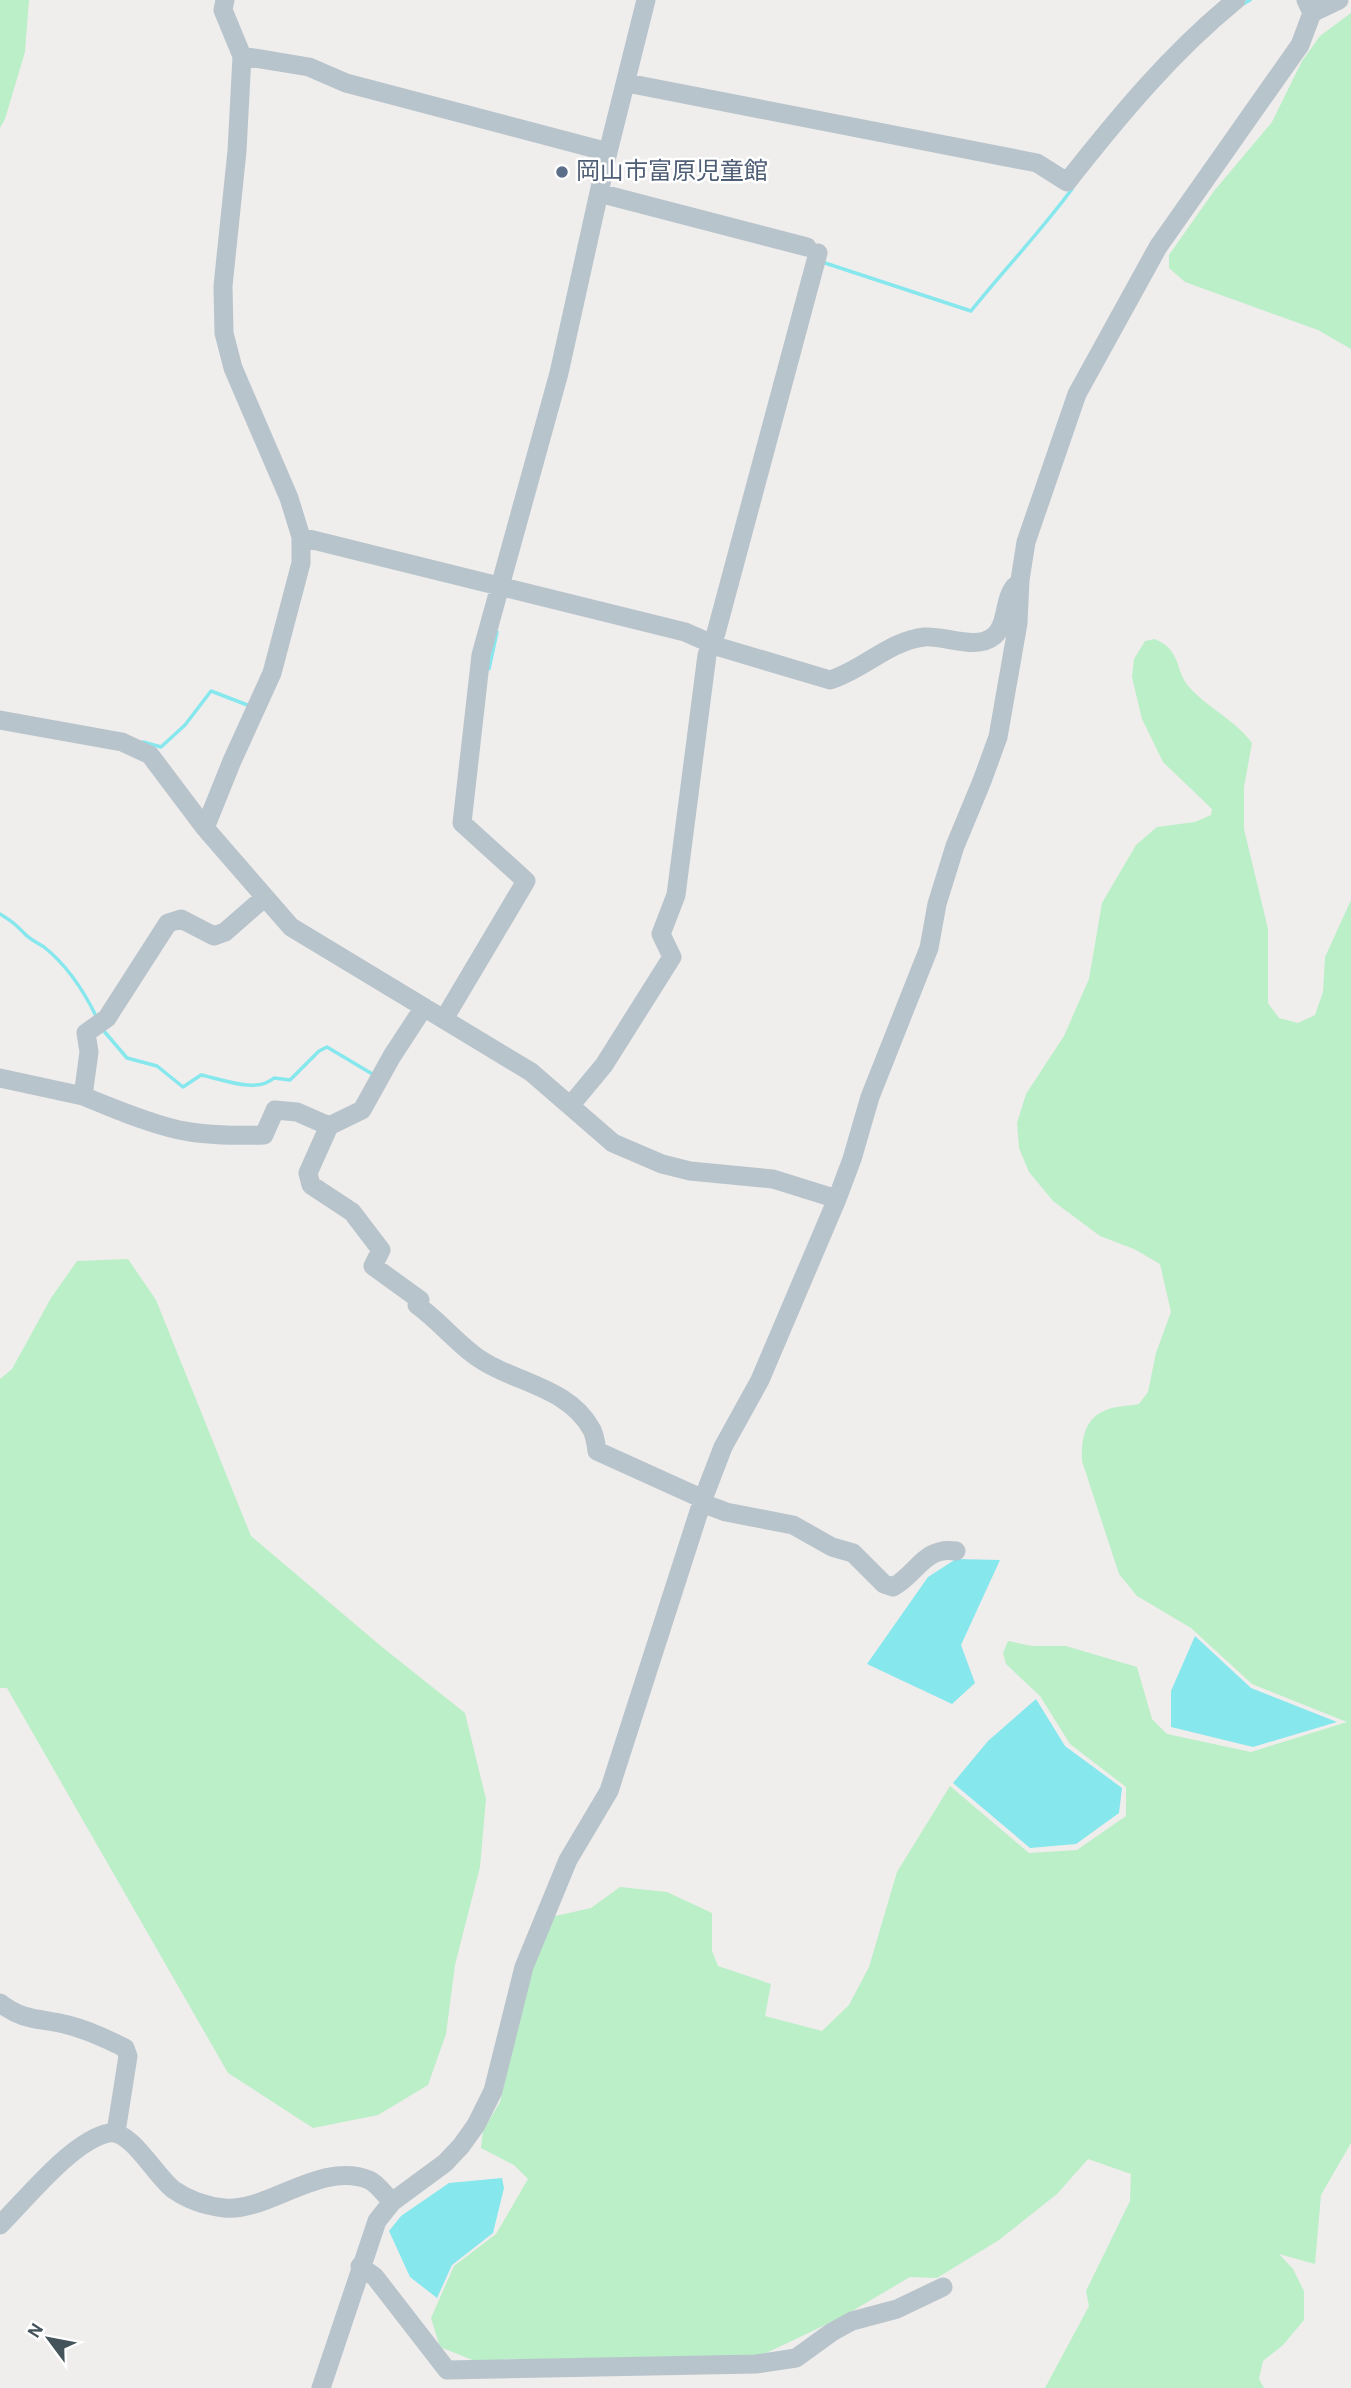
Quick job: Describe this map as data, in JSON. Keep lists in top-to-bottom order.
{
  "places": ["岡山市富原児童館"],
  "north": "top left"
}
